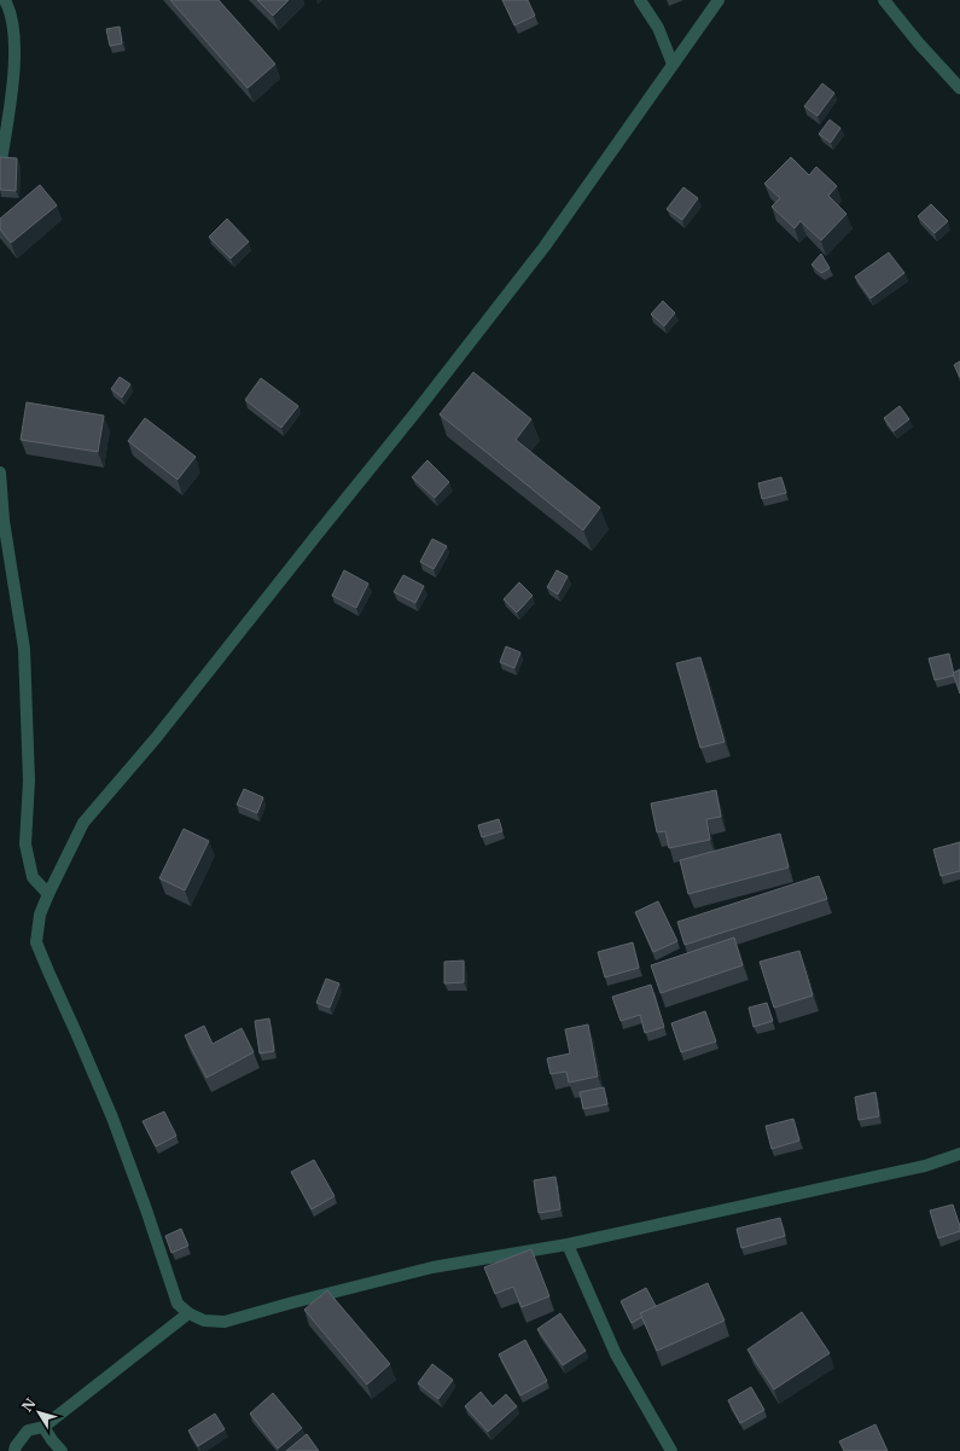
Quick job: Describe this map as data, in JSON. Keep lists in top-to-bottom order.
{
  "north": "top left"
}
